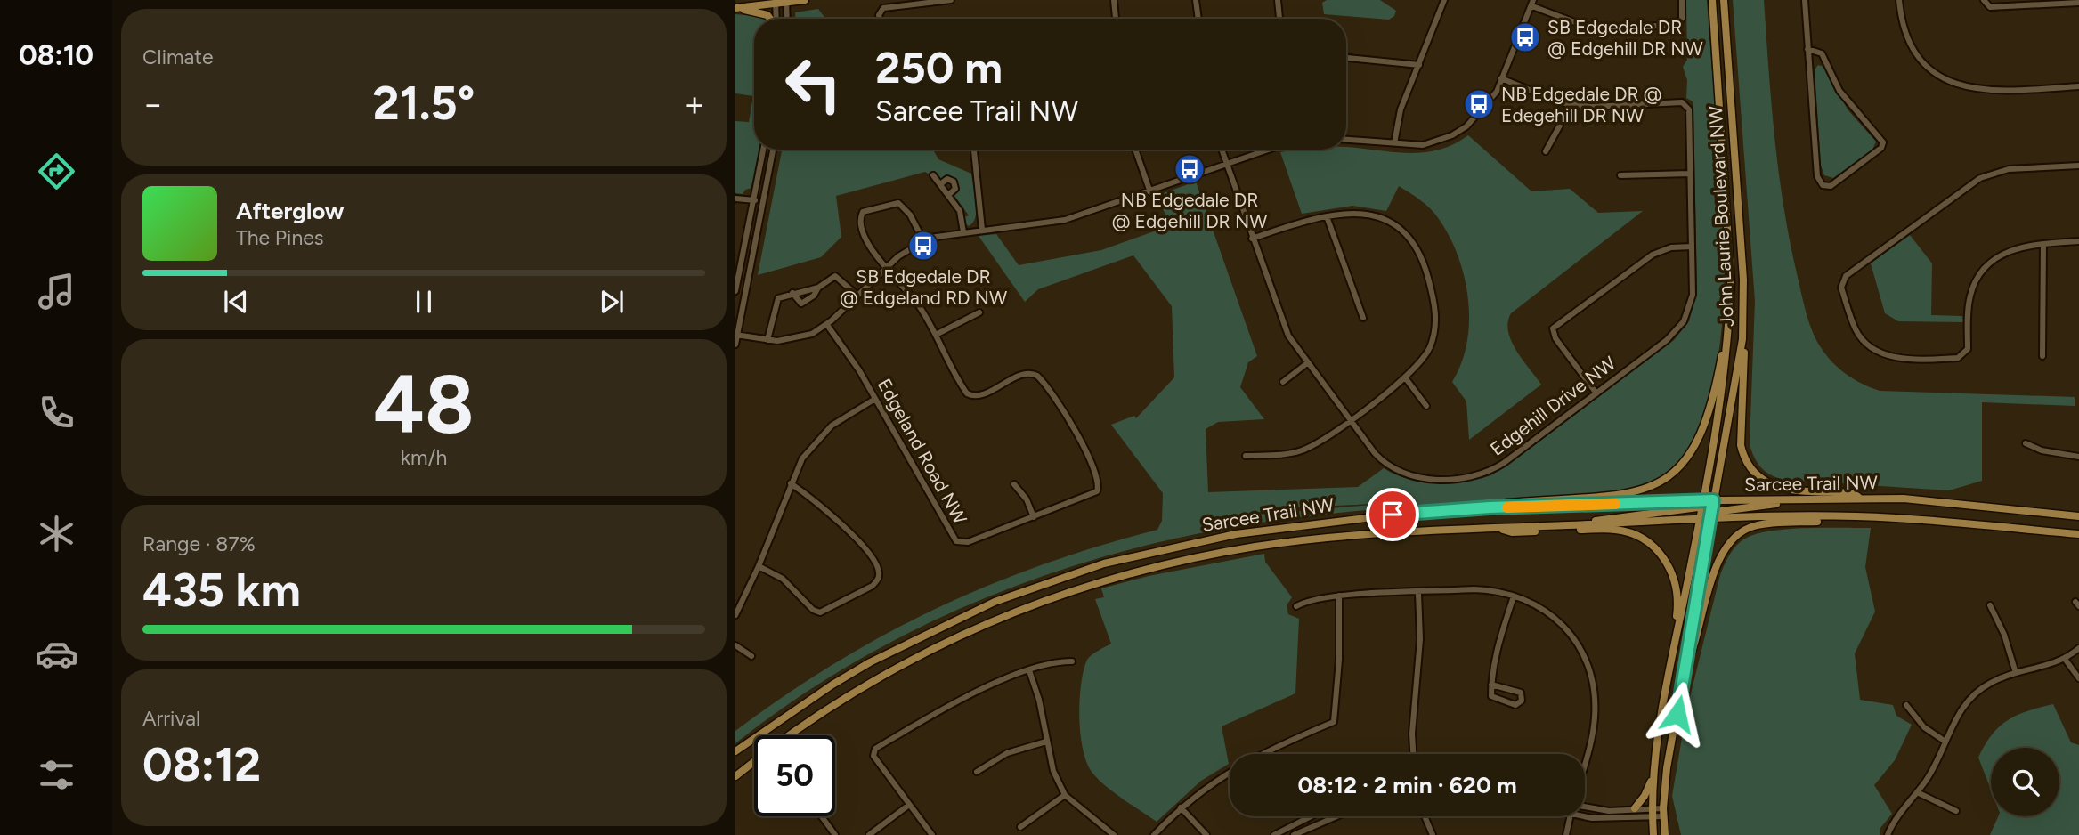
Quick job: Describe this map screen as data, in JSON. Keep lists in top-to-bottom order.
{
  "streets": {
    "main road": ["John Laurie Boulevard NW", "Sarcee Trail NW"],
    "street": ["Edgehill Drive NW", "Edgeland Road NW"]
  },
  "crossings": [
    ["John Laurie Boulevard NW", "Sarcee Trail NW"]
  ],
  "places": {
    "bus stop": [
      "SB Edgedale DR @ Edgehill DR NW",
      "NB Edgedale DR @ Edegehill DR NW",
      "NB Edgedale DR @ Edgehill DR NW",
      "SB Edgedale DR @ Edgeland RD NW"
    ]
  },
  "page": {
    "tabs": "08:10",
    "tile": [
      "Climate",
      ["48", "km/h"],
      ["Range · 87%", "435 km"],
      ["Arrival", "08:12"]
    ],
    "turn": ["250 m", "Sarcee Trail NW"],
    "heat": ["−", "21.5°", "+"],
    "song": ["Afterglow", "The Pines"],
    "limit": "50",
    "trip": "08:12 · 2 min · 620 m"
  }
}
